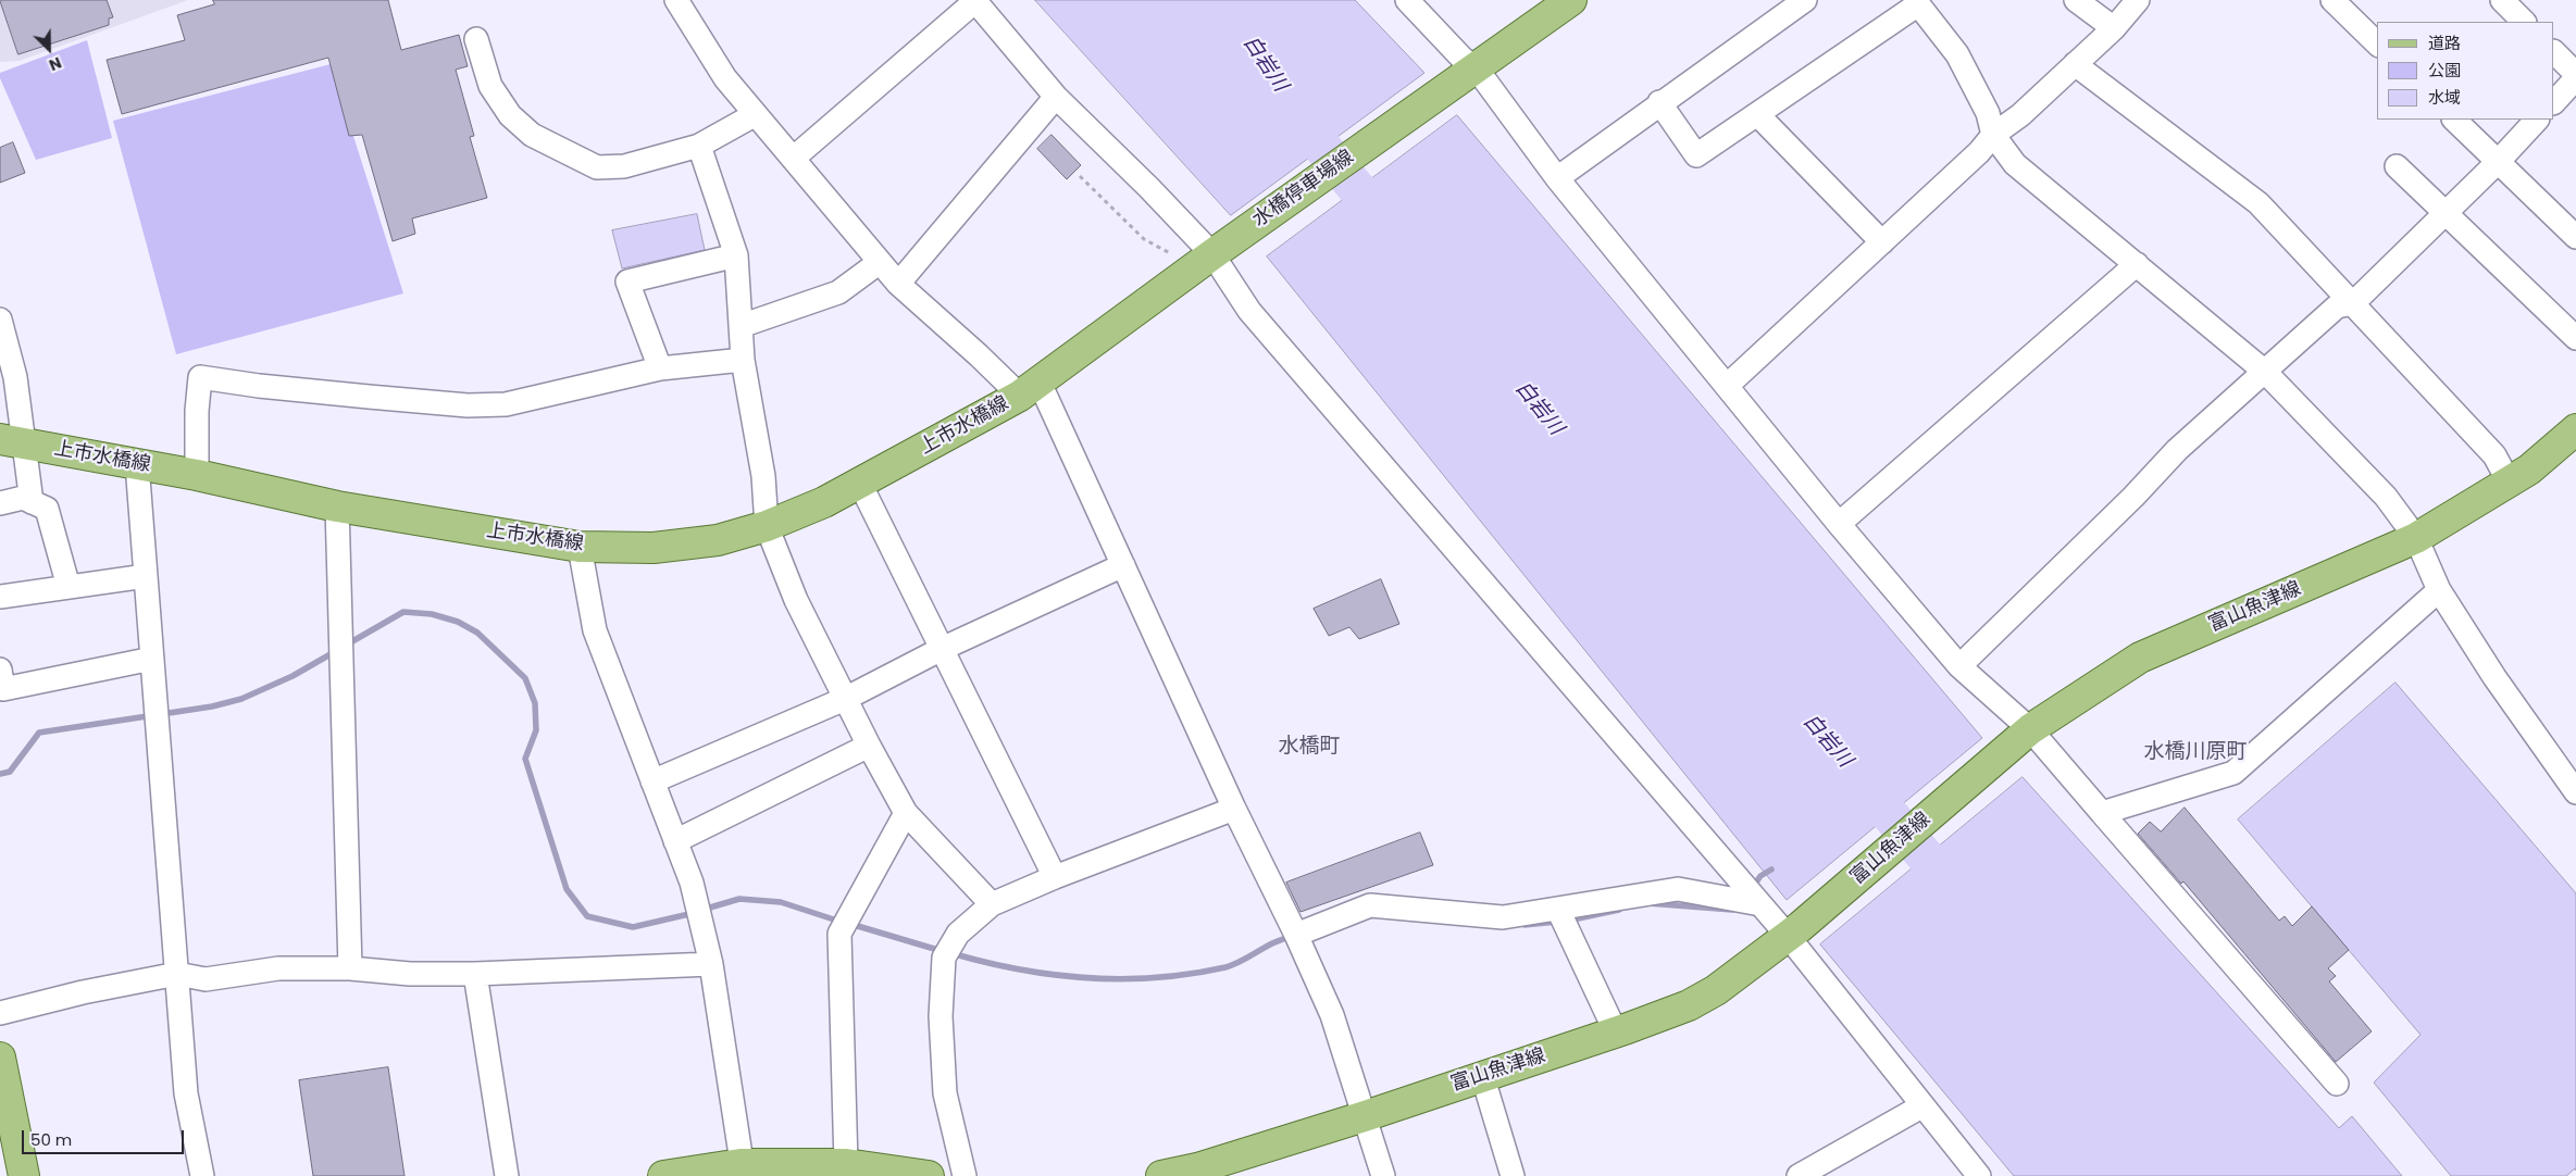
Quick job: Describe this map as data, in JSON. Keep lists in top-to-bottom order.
{
  "streets": {
    "main road": ["水橋停車場線", "上市水橋線", "富山魚津線"]
  },
  "crossings": [
    ["水橋停車場線", "上市水橋線"]
  ],
  "districts": ["水橋町", "水橋川原町"],
  "water": ["白岩川"],
  "legend": ["道路", "公園", "水域"],
  "scale_bar": "50 m",
  "north": "bottom right"
}
